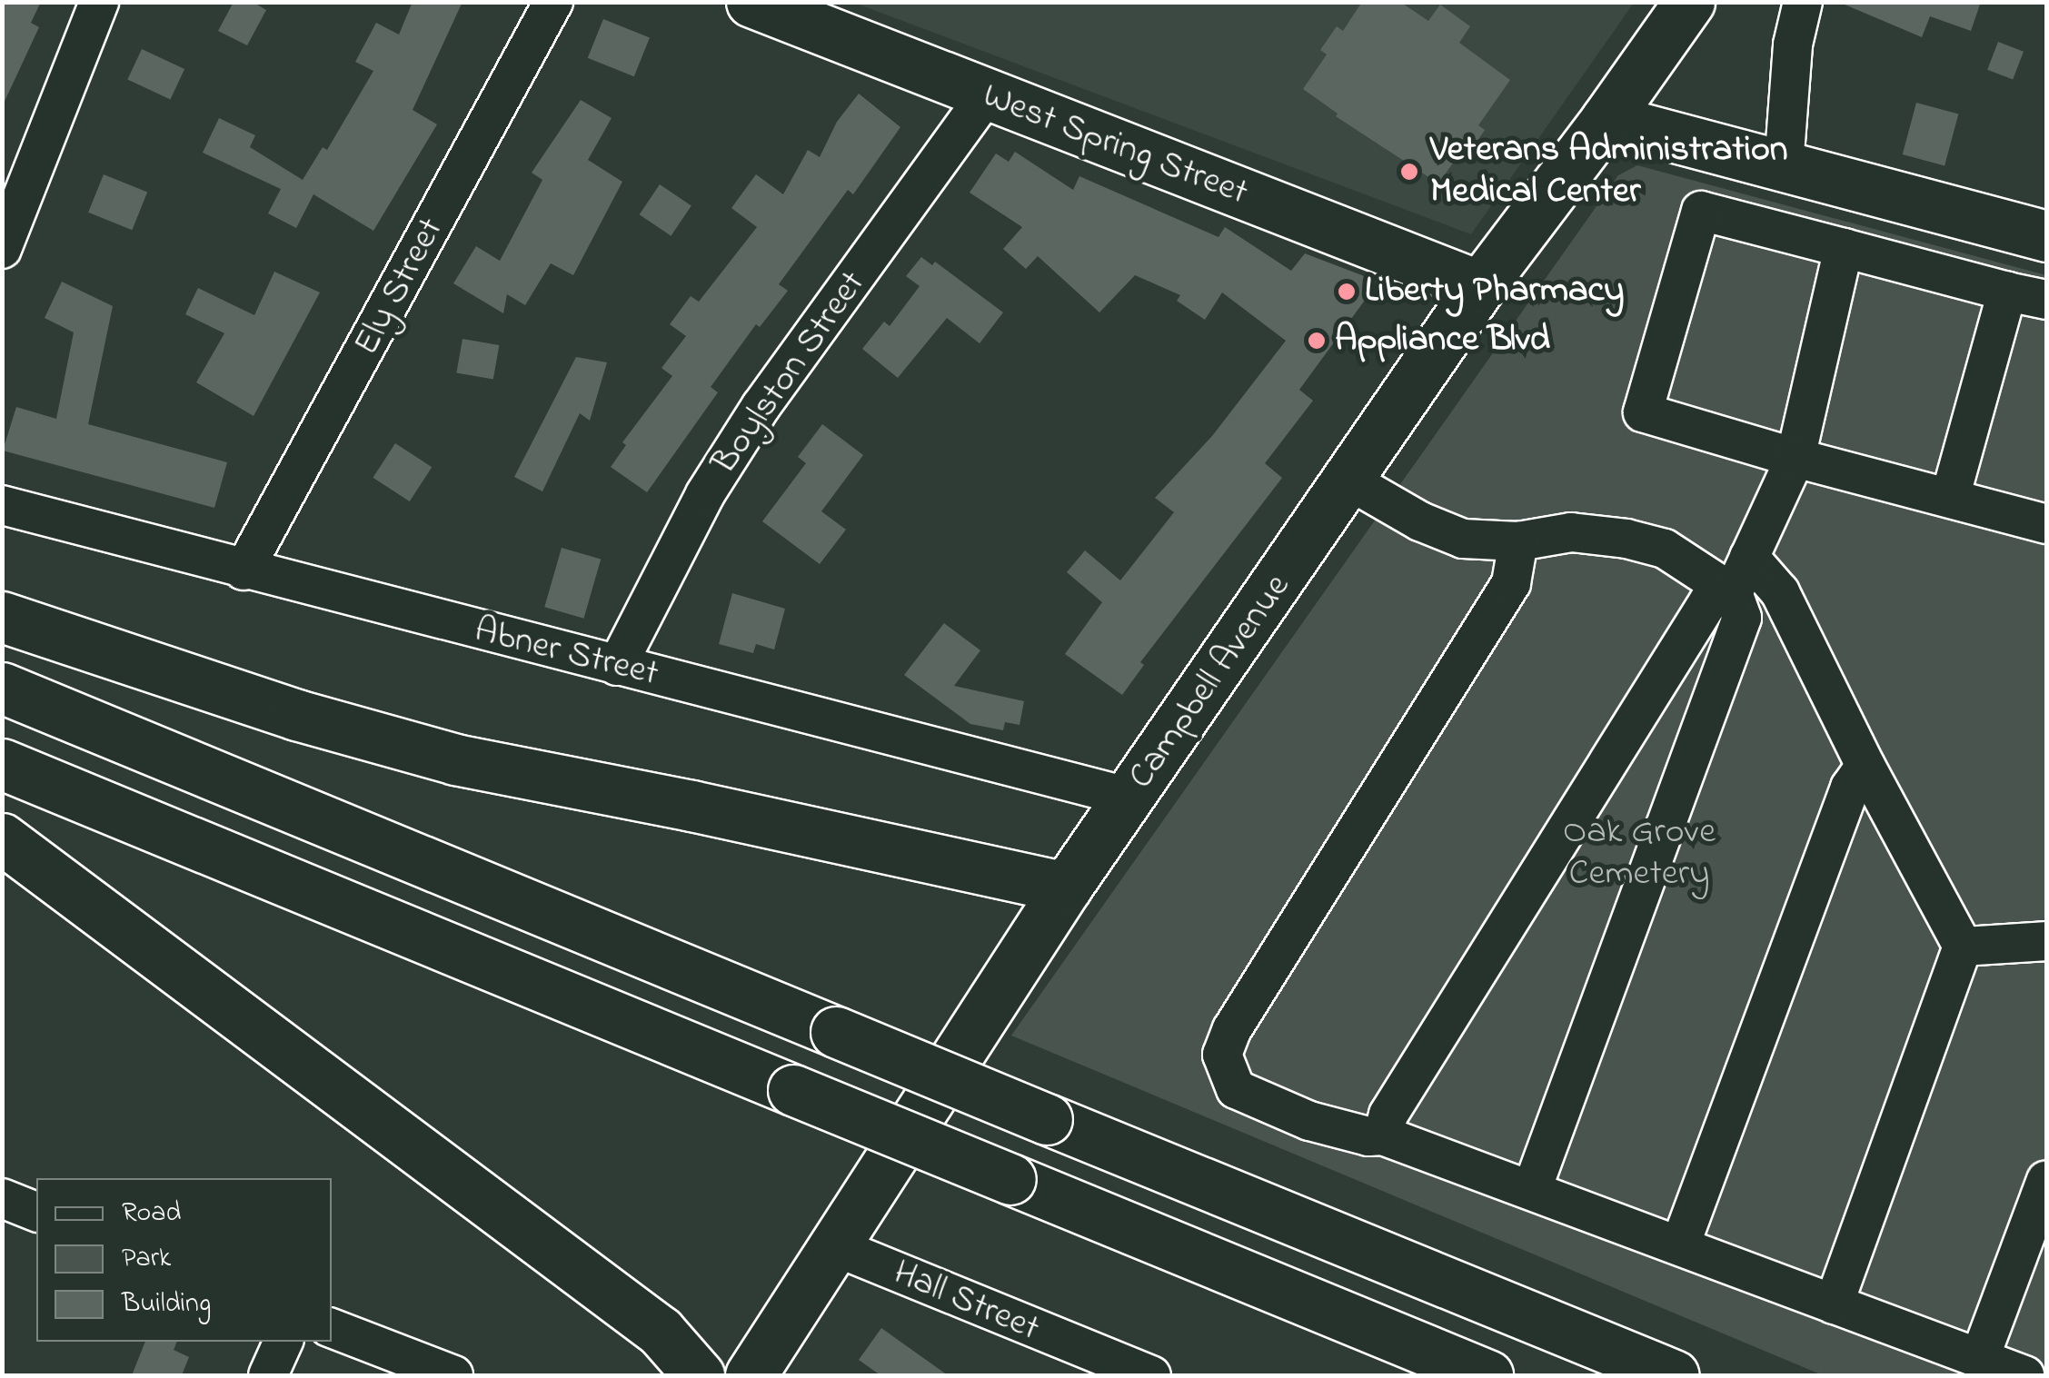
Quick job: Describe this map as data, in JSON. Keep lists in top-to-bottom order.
{
  "streets": {
    "main road": ["West Spring Street", "Campbell Avenue"],
    "street": [
      "Ely Street",
      "Boylston Street",
      "Abner Street",
      "Hall Street"
    ]
  },
  "crossings": [
    ["West Spring Street", "Boylston Street"],
    ["West Spring Street", "Campbell Avenue"],
    ["Ely Street", "Abner Street"],
    ["Boylston Street", "Abner Street"],
    ["Abner Street", "Campbell Avenue"],
    ["Campbell Avenue", "Hall Street"]
  ],
  "parks": ["Oak Grove Cemetery"],
  "places": ["Veterans Administration Medical Center", "Liberty Pharmacy", "Appliance Blvd"],
  "legend": ["Road", "Park", "Building"]
}
